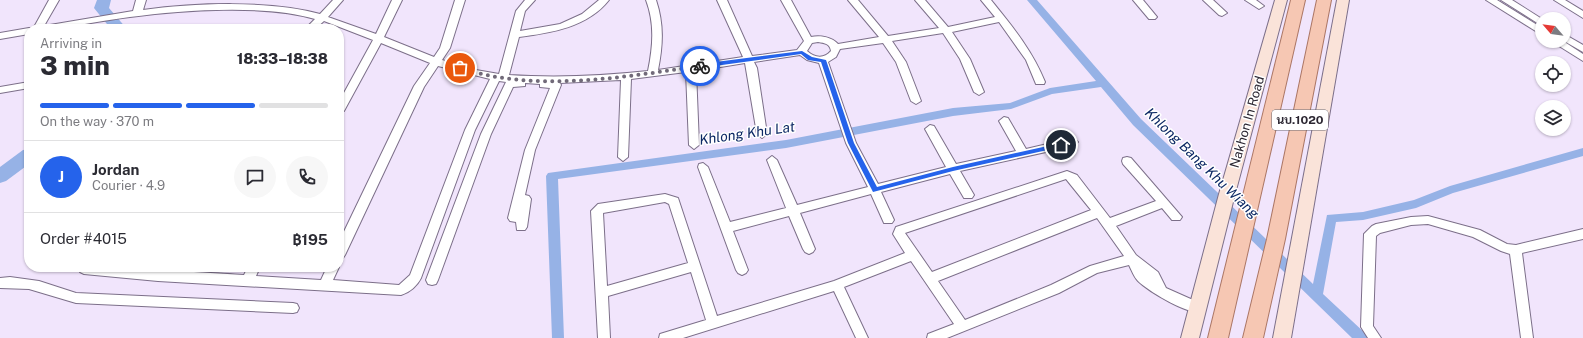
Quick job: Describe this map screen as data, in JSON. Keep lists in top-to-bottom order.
{
  "streets": {
    "main road": ["นบ.1020", "Nakhon In Road"]
  },
  "water": ["Khlong Khu Lat", "Khlong Bang Khu Wiang"],
  "north": "top left",
  "page": {
    "heading": ["3 min", "Arriving in", "18:33–18:38"],
    "panel": [
      "Jordan",
      "Courier · 4.9",
      "Order #4015",
      "฿195"
    ],
    "bar": "On the way · 370 m",
    "round": "J"
  }
}
